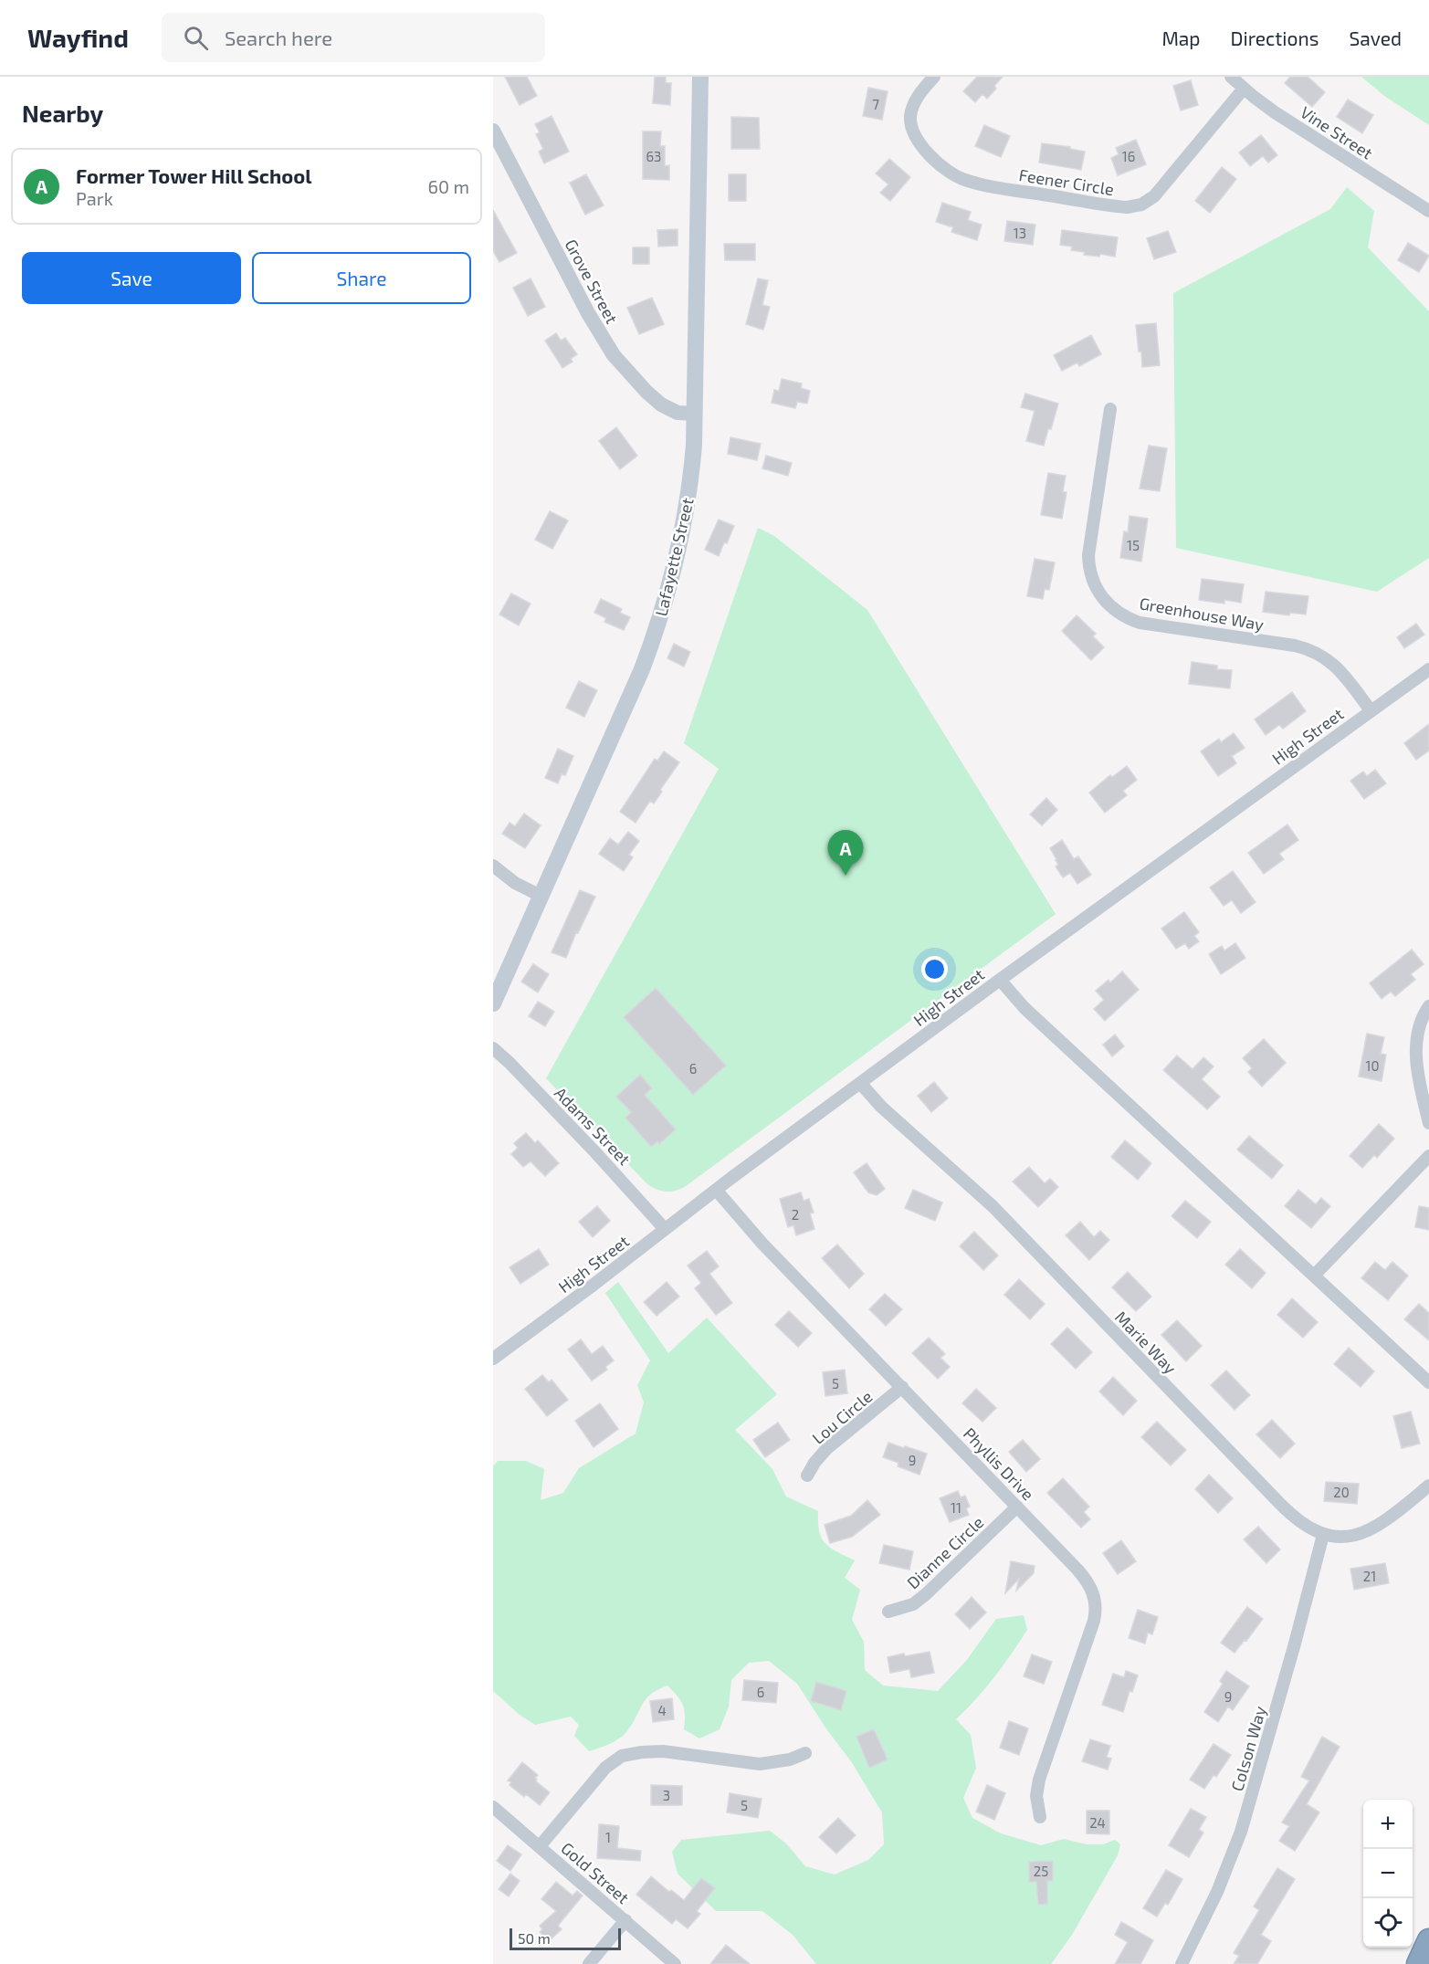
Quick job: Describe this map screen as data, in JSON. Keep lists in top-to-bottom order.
{
  "streets": {
    "main road": ["Lafayette Street"],
    "street": [
      "Vine Street",
      "Feener Circle",
      "Grove Street",
      "Greenhouse Way",
      "High Street",
      "Adams Street",
      "Marie Way",
      "Lou Circle",
      "Phyllis Drive",
      "Dianne Circle",
      "Colson Way",
      "Gold Street"
    ]
  },
  "crossings": [
    ["Vine Street", "Feener Circle"],
    ["Grove Street", "Lafayette Street"],
    ["Greenhouse Way", "High Street"],
    ["High Street", "Adams Street"],
    ["High Street", "Marie Way"],
    ["High Street", "Phyllis Drive"],
    ["Marie Way", "Colson Way"],
    ["Lou Circle", "Phyllis Drive"],
    ["Phyllis Drive", "Dianne Circle"]
  ],
  "house_numbers": [
    "7",
    "63",
    "16",
    "13",
    "15",
    "10",
    "6",
    "2",
    "5",
    "9",
    "20",
    "11",
    "21",
    "6",
    "9",
    "4",
    "3",
    "5",
    "24",
    "1",
    "25"
  ],
  "scale_bar": "50 m",
  "page": {
    "header": "Wayfind",
    "search": "Search here",
    "nav": ["Map", "Directions", "Saved"],
    "heading": "Nearby",
    "list": [
      {
        "mark": "A",
        "name": "Former Tower Hill School",
        "note": "Park",
        "value": "60 m"
      }
    ],
    "buttons": ["Save", "Share"],
    "pins": "A",
    "map_buttons": ["+", "−"],
    "scale": "50 m"
  }
}
